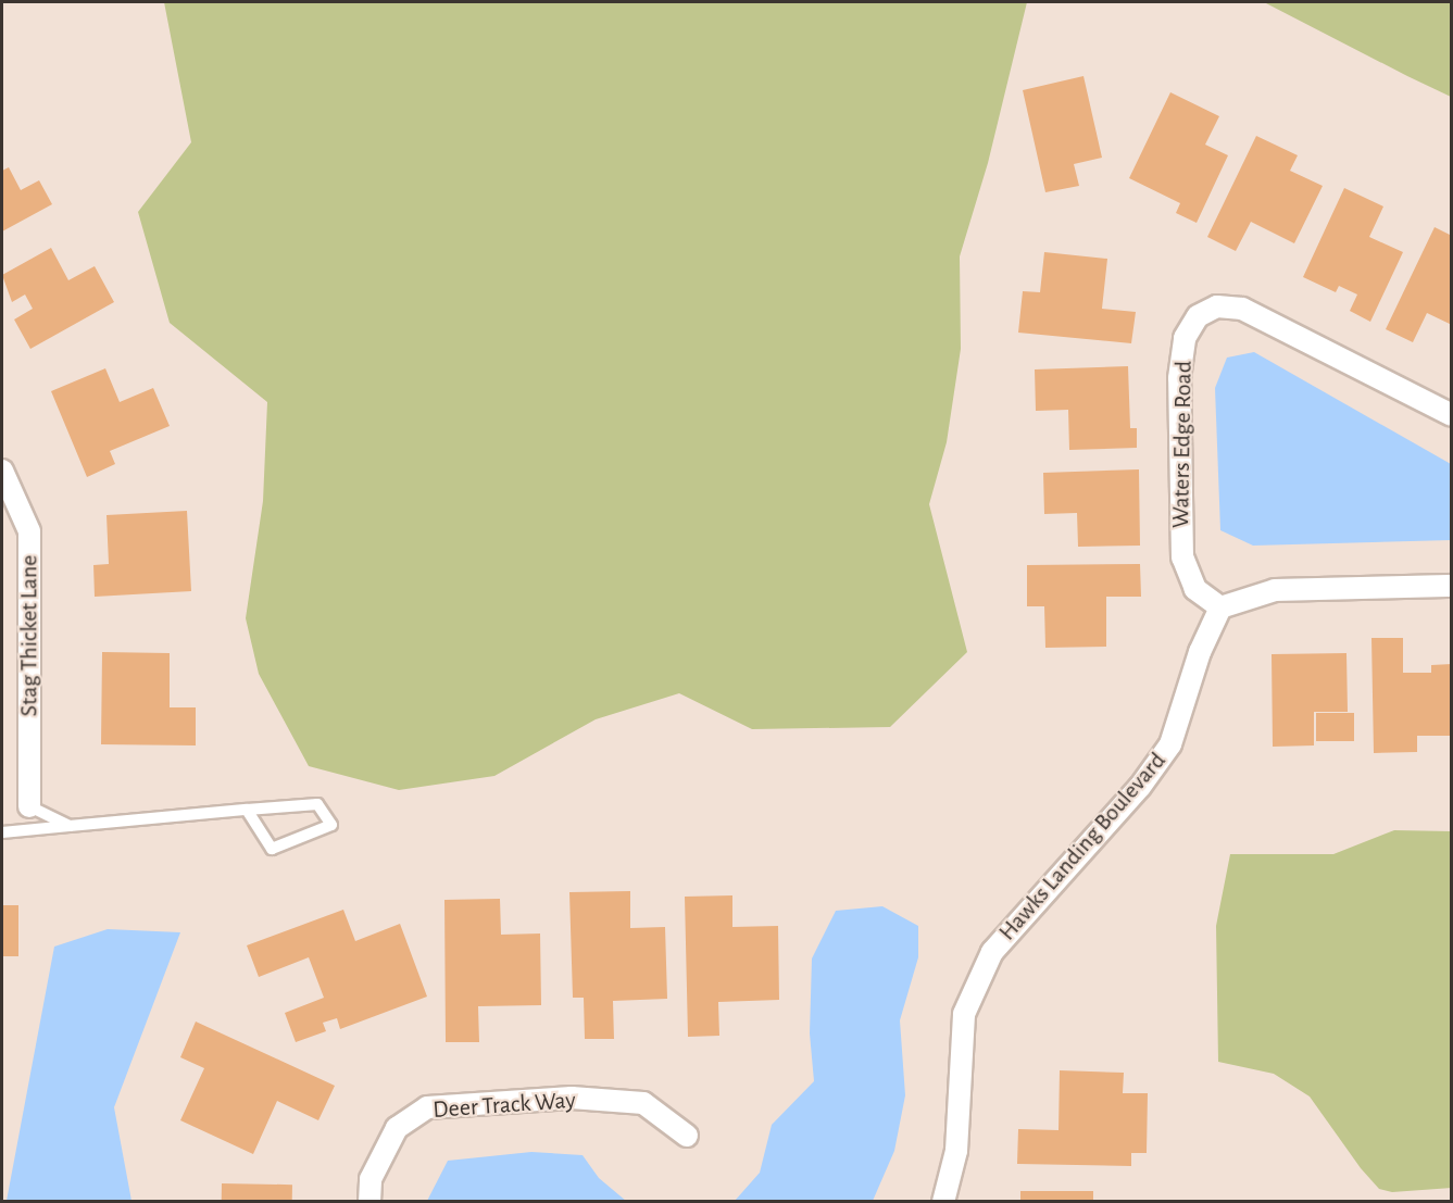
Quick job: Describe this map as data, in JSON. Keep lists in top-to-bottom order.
{
  "streets": {
    "street": [
      "Waters Edge Road",
      "Stag Thicket Lane",
      "Hawks Landing Boulevard",
      "Deer Track Way"
    ]
  },
  "crossings": [
    ["Waters Edge Road", "Hawks Landing Boulevard"]
  ]
}
